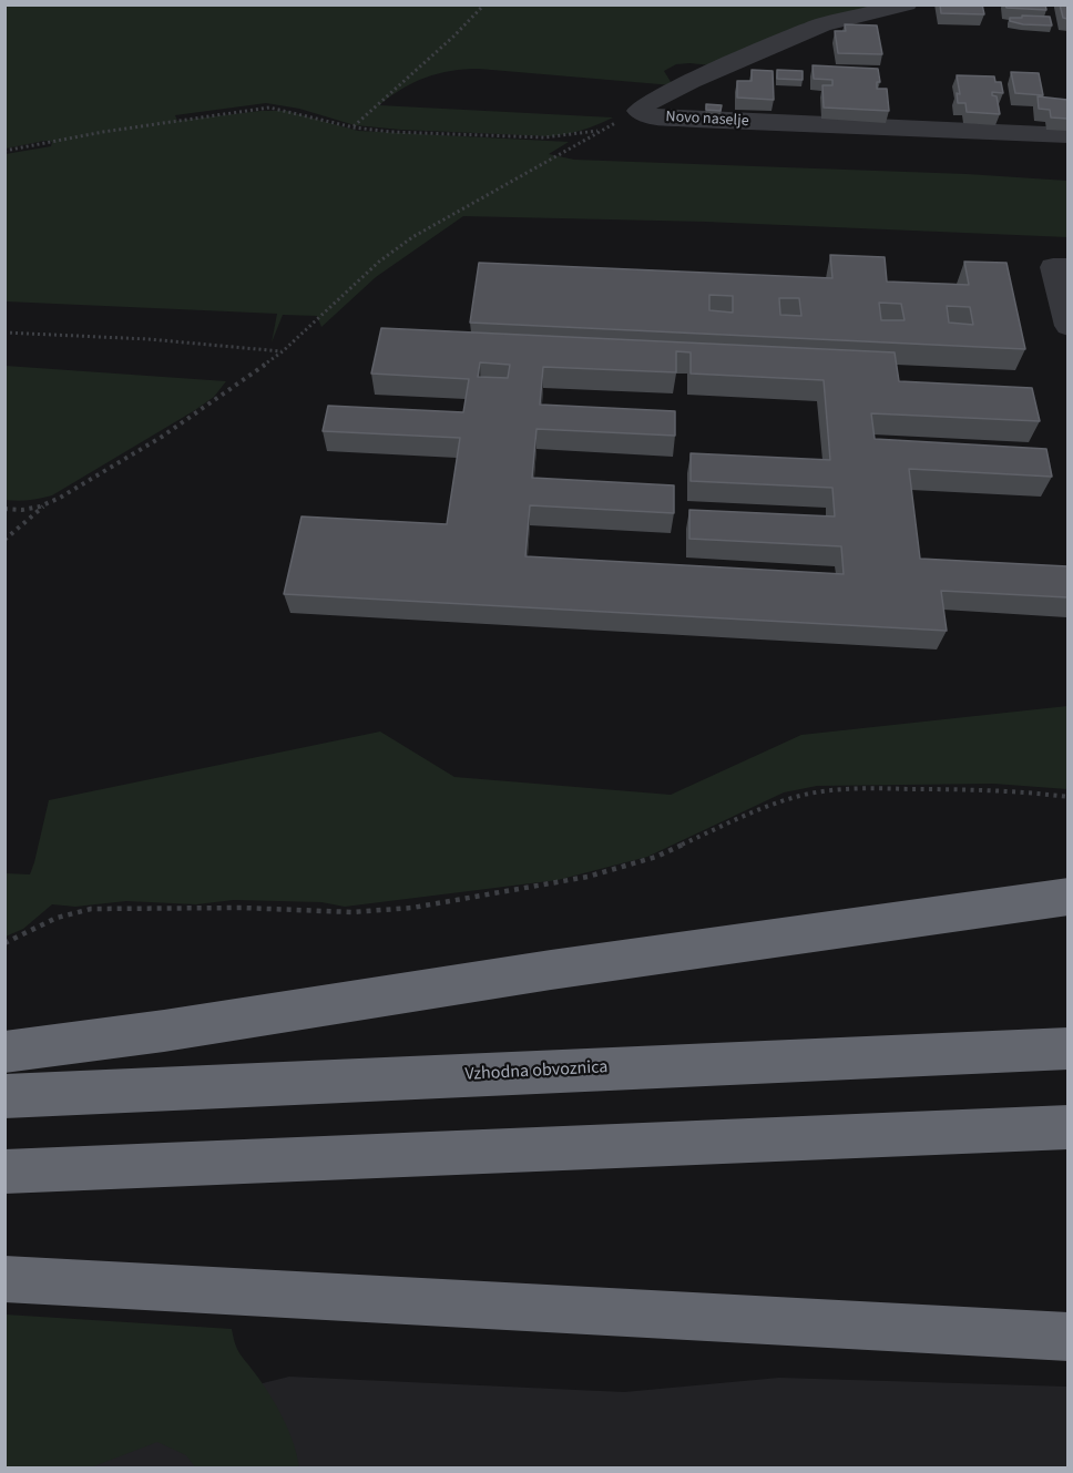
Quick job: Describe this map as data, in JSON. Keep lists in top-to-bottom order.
{
  "streets": {
    "highway": ["Vzhodna obvoznica"],
    "street": ["Novo naselje"]
  }
}
